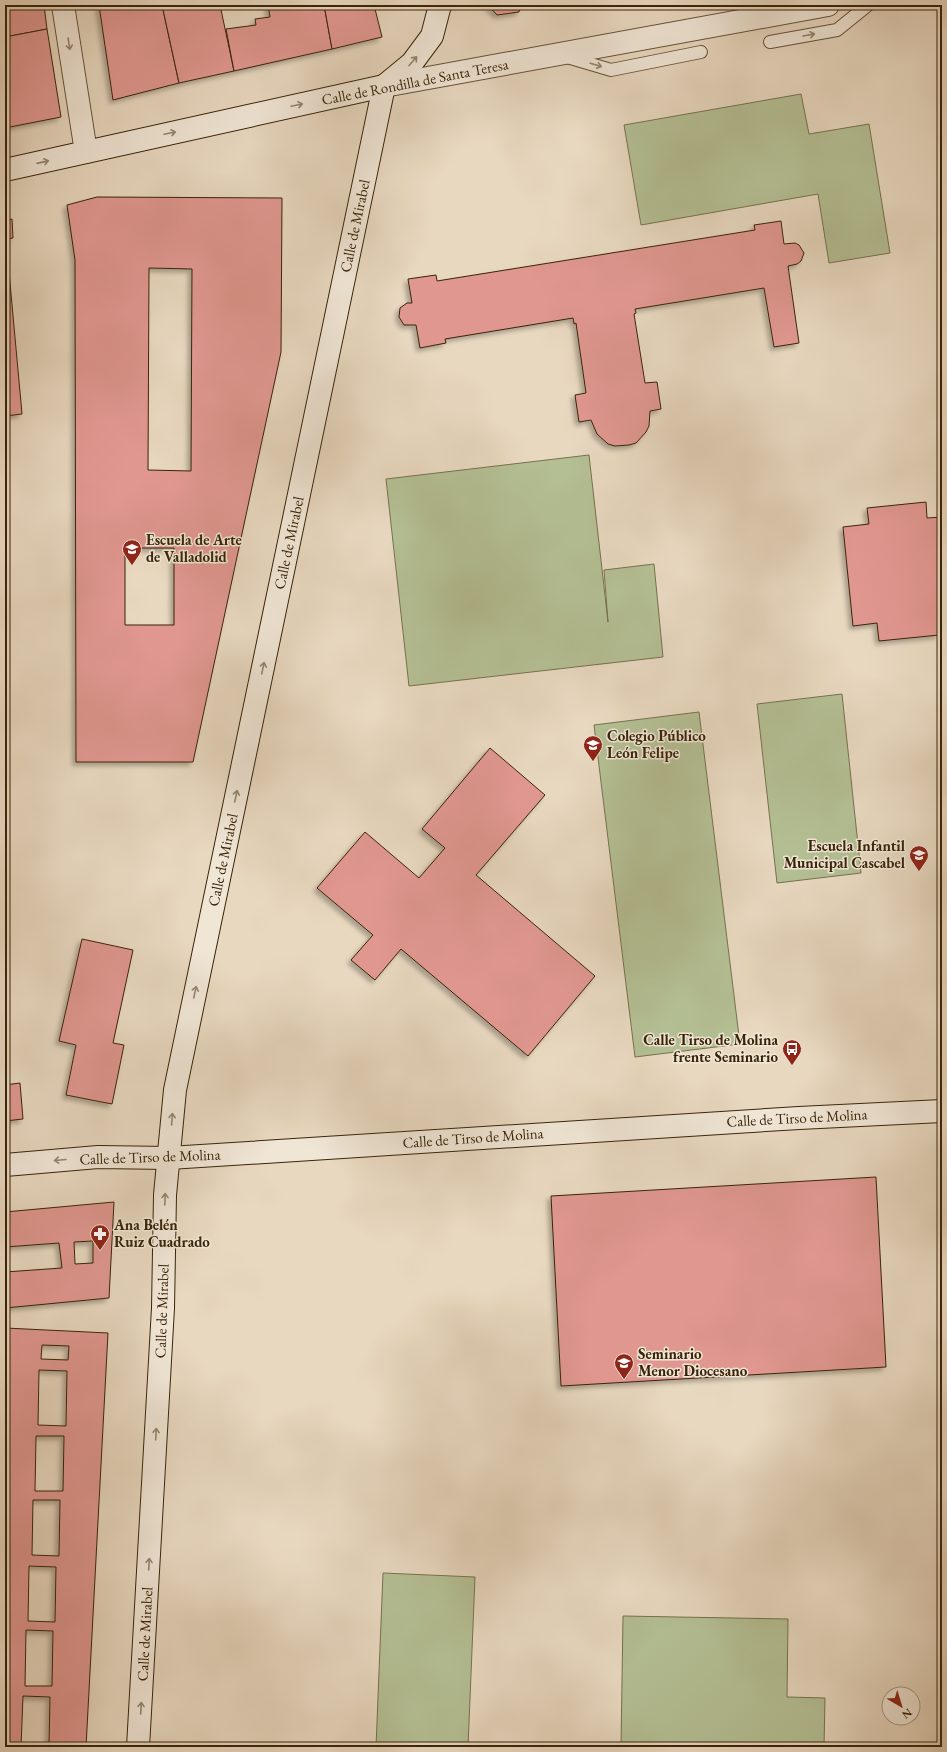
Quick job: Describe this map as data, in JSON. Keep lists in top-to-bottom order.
{
  "streets": {
    "street": ["Calle de Rondilla de Santa Teresa", "Calle de Mirabel", "Calle de Tirso de Molina"]
  },
  "crossings": [
    ["Calle de Rondilla de Santa Teresa", "Calle de Mirabel"],
    ["Calle de Mirabel", "Calle de Tirso de Molina"]
  ],
  "one_way": ["Calle de Rondilla de Santa Teresa", "Calle de Mirabel"],
  "places": {
    "school or university": [
      "Escuela de Arte de Valladolid",
      "Colegio Público León Felipe",
      "Escuela Infantil Municipal Cascabel",
      "Seminario Menor Diocesano"
    ],
    "bus stop": ["Calle Tirso de Molina frente Seminario"],
    "pharmacy": ["Ana Belén Ruiz Cuadrado"]
  },
  "north": "bottom right"
}
